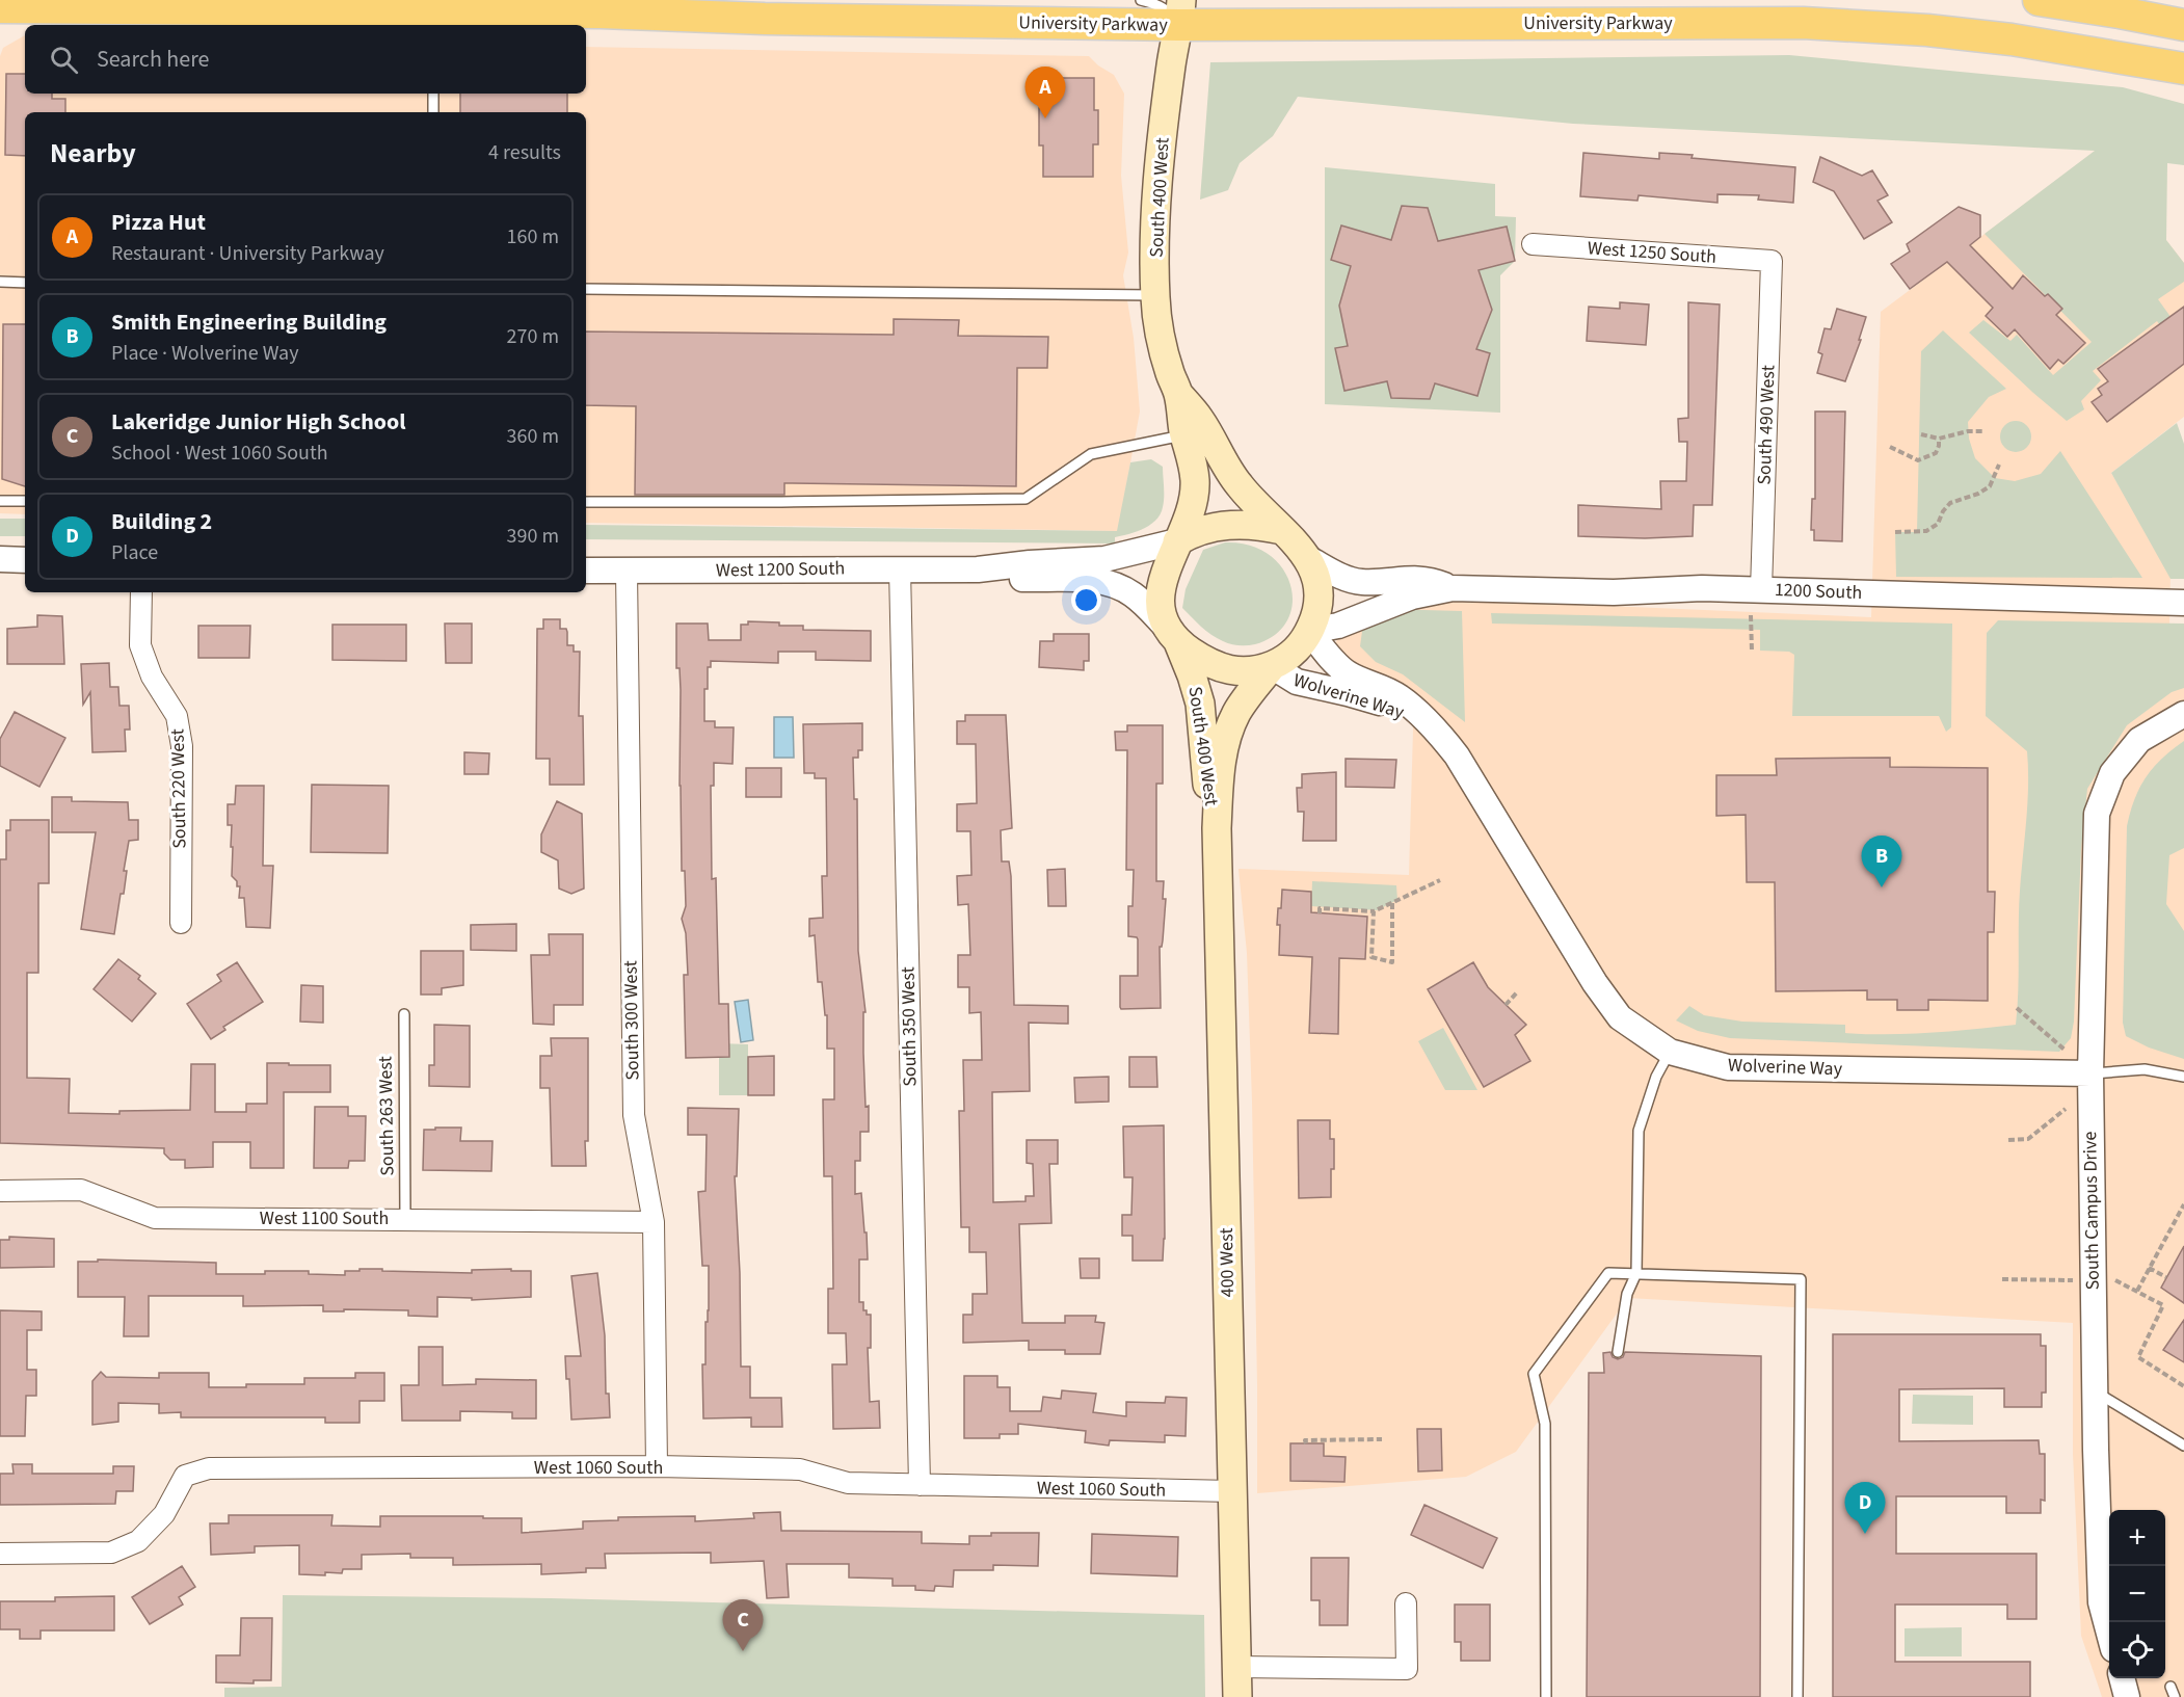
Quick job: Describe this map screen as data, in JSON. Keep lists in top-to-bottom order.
{
  "streets": {
    "main road": ["University Parkway", "South 400 West", "400 West"],
    "street": [
      "West 1250 South",
      "South 490 West",
      "West 1200 South",
      "1200 South",
      "Wolverine Way",
      "South 220 West",
      "South 300 West",
      "South 350 West",
      "South Campus Drive",
      "West 1100 South",
      "West 1060 South"
    ],
    "lane": ["South 263 West"]
  },
  "crossings": [
    ["University Parkway", "South 400 West"],
    ["South 400 West", "West 1200 South"],
    ["South 400 West", "1200 South"],
    ["South 400 West", "Wolverine Way"],
    ["South 400 West", "400 West"],
    ["West 1250 South", "South 490 West"],
    ["South 490 West", "1200 South"],
    ["West 1200 South", "1200 South"],
    ["West 1200 South", "Wolverine Way"],
    ["West 1200 South", "South 300 West"],
    ["West 1200 South", "South 350 West"],
    ["1200 South", "Wolverine Way"],
    ["Wolverine Way", "South Campus Drive"],
    ["South 300 West", "West 1100 South"],
    ["South 300 West", "West 1060 South"],
    ["South 350 West", "West 1060 South"],
    ["South 263 West", "West 1100 South"],
    ["400 West", "West 1060 South"]
  ],
  "page": {
    "search": "Search here",
    "pins": [
      "A",
      "B",
      "D",
      "C"
    ],
    "heading": ["Nearby", "4 results"],
    "list": [
      {
        "mark": "A",
        "name": "Pizza Hut",
        "note": "Restaurant · University Parkway",
        "value": "160 m"
      },
      {
        "mark": "B",
        "name": "Smith Engineering Building",
        "note": "Place · Wolverine Way",
        "value": "270 m"
      },
      {
        "mark": "C",
        "name": "Lakeridge Junior High School",
        "note": "School · West 1060 South",
        "value": "360 m"
      },
      {
        "mark": "D",
        "name": "Building 2",
        "note": "Place",
        "value": "390 m"
      }
    ],
    "map_buttons": ["+", "−"]
  }
}
